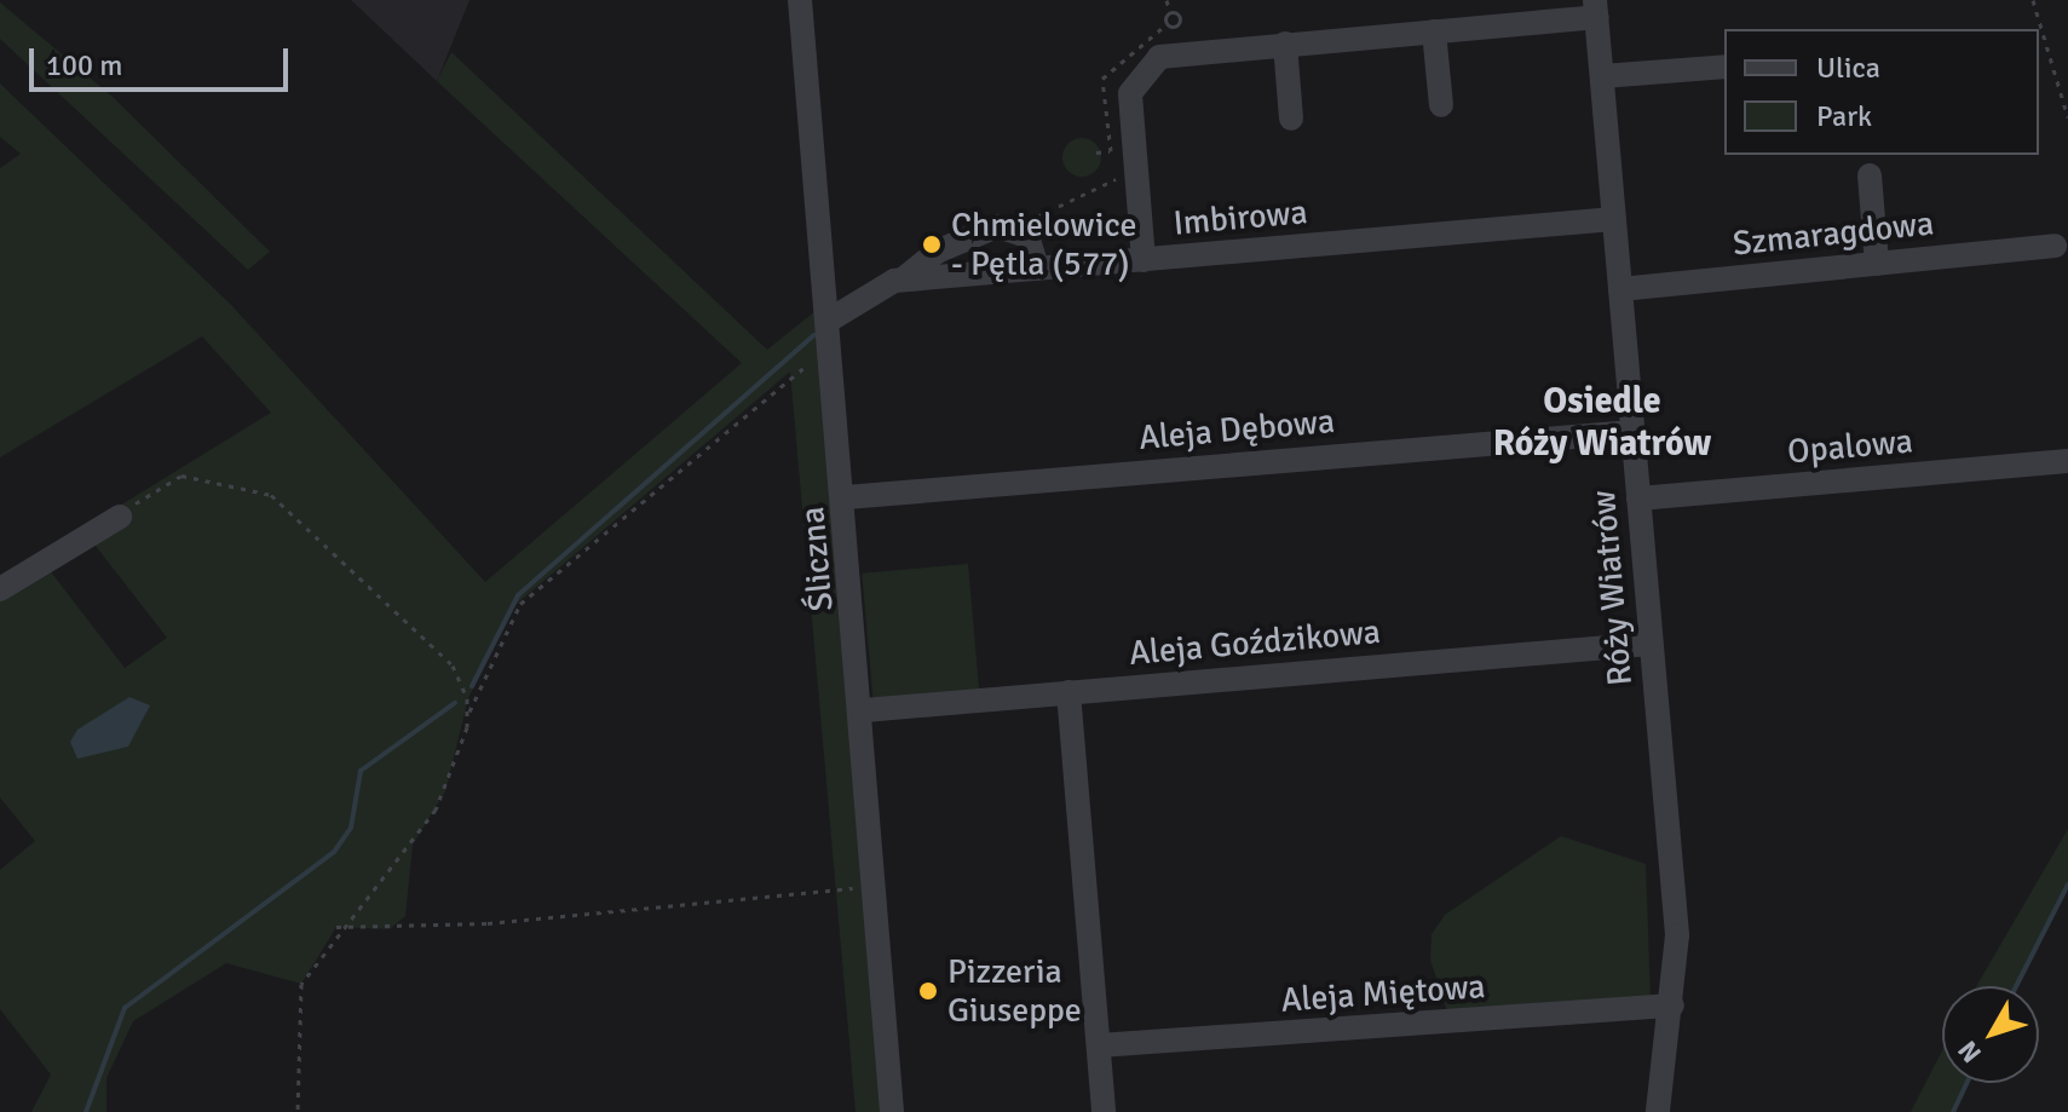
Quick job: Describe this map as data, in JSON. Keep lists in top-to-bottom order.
{
  "streets": {
    "street": [
      "Imbirowa",
      "Szmaragdowa",
      "Aleja Dębowa",
      "Opalowa",
      "Śliczna",
      "Róży Wiatrów",
      "Aleja Goździkowa",
      "Aleja Miętowa"
    ]
  },
  "crossings": [
    ["Imbirowa", "Śliczna"],
    ["Imbirowa", "Róży Wiatrów"],
    ["Szmaragdowa", "Róży Wiatrów"],
    ["Aleja Dębowa", "Śliczna"],
    ["Aleja Dębowa", "Róży Wiatrów"],
    ["Opalowa", "Róży Wiatrów"],
    ["Śliczna", "Aleja Goździkowa"],
    ["Róży Wiatrów", "Aleja Goździkowa"],
    ["Róży Wiatrów", "Aleja Miętowa"]
  ],
  "districts": ["Osiedle Róży Wiatrów"],
  "places": ["Chmielowice - Pętla (577)", "Pizzeria Giuseppe"],
  "legend": ["Ulica", "Park"],
  "scale_bar": "100 m",
  "north": "bottom left"
}
